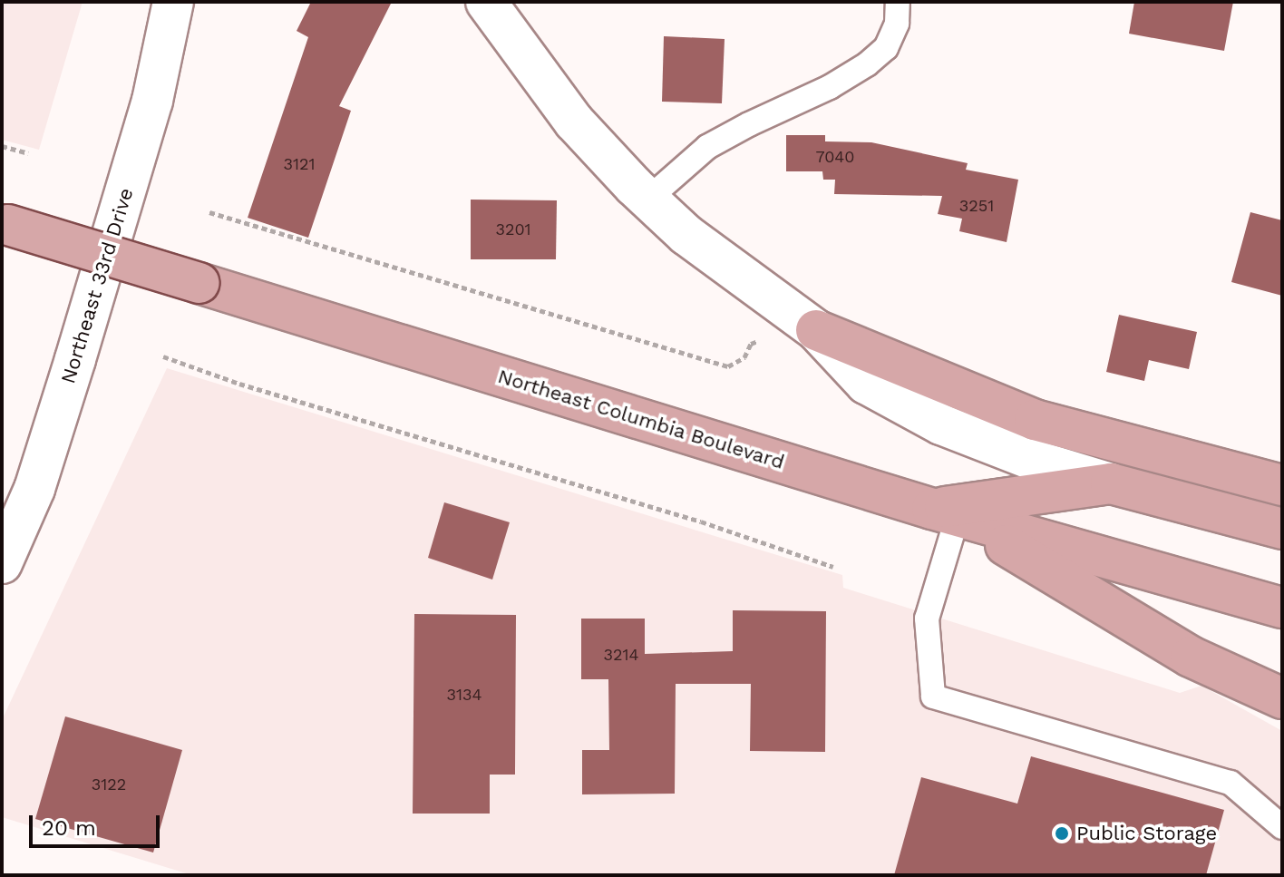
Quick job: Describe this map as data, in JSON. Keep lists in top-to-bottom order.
{
  "streets": {
    "main road": ["Northeast 33rd Drive", "Northeast Columbia Boulevard"]
  },
  "places": ["Public Storage"],
  "house_numbers": [
    "7040",
    "3121",
    "3251",
    "3201",
    "3214",
    "3134",
    "3122"
  ],
  "scale_bar": "20 m"
}
